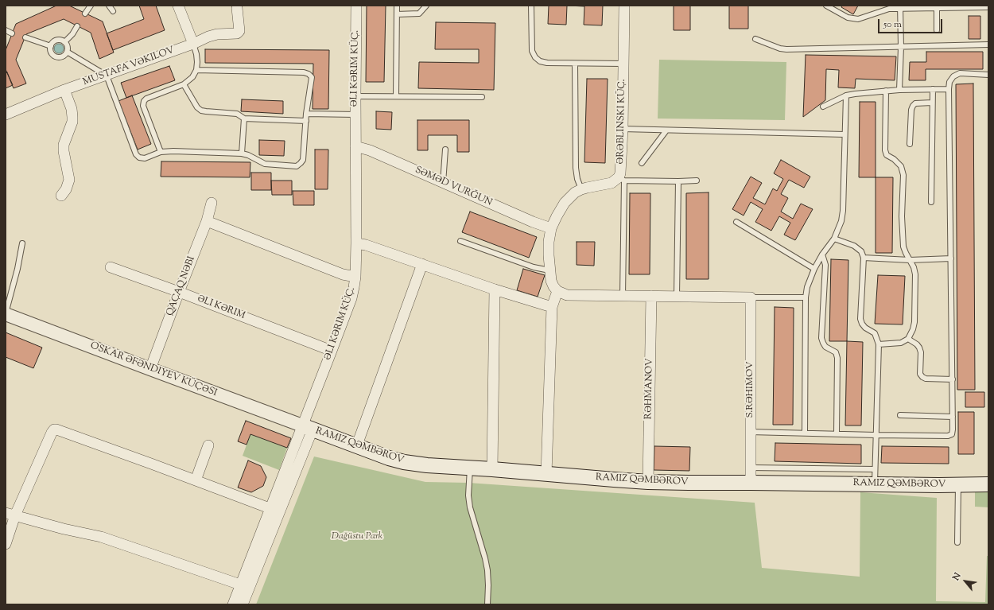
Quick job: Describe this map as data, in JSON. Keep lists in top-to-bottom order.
{
  "streets": {
    "main road": ["RAMIZ QƏMBƏROV"],
    "street": [
      "MUSTAFA VƏKILOV",
      "ƏLI KƏRIM KÜÇ.",
      "ƏRƏBLINSKI KÜÇ.",
      "SƏMƏD VURĞUN",
      "QAÇAQ NƏBI",
      "ƏLI KƏRIM",
      "OSKAR ƏFƏNDIYEV KÜÇƏSI",
      "RƏHMANOV",
      "S.RƏHIMOV"
    ]
  },
  "crossings": [
    ["ƏLI KƏRIM KÜÇ.", "SƏMƏD VURĞUN"],
    ["ƏLI KƏRIM KÜÇ.", "ƏLI KƏRIM"],
    ["ƏLI KƏRIM KÜÇ.", "OSKAR ƏFƏNDIYEV KÜÇƏSI"],
    ["ƏLI KƏRIM KÜÇ.", "RAMIZ QƏMBƏROV"],
    ["ƏRƏBLINSKI KÜÇ.", "SƏMƏD VURĞUN"],
    ["QAÇAQ NƏBI", "ƏLI KƏRIM"],
    ["QAÇAQ NƏBI", "OSKAR ƏFƏNDIYEV KÜÇƏSI"],
    ["OSKAR ƏFƏNDIYEV KÜÇƏSI", "RAMIZ QƏMBƏROV"],
    ["RƏHMANOV", "RAMIZ QƏMBƏROV"],
    ["S.RƏHIMOV", "RAMIZ QƏMBƏROV"]
  ],
  "parks": ["Dağüstu Park"],
  "scale_bar": "50 m",
  "north": "top left"
}
